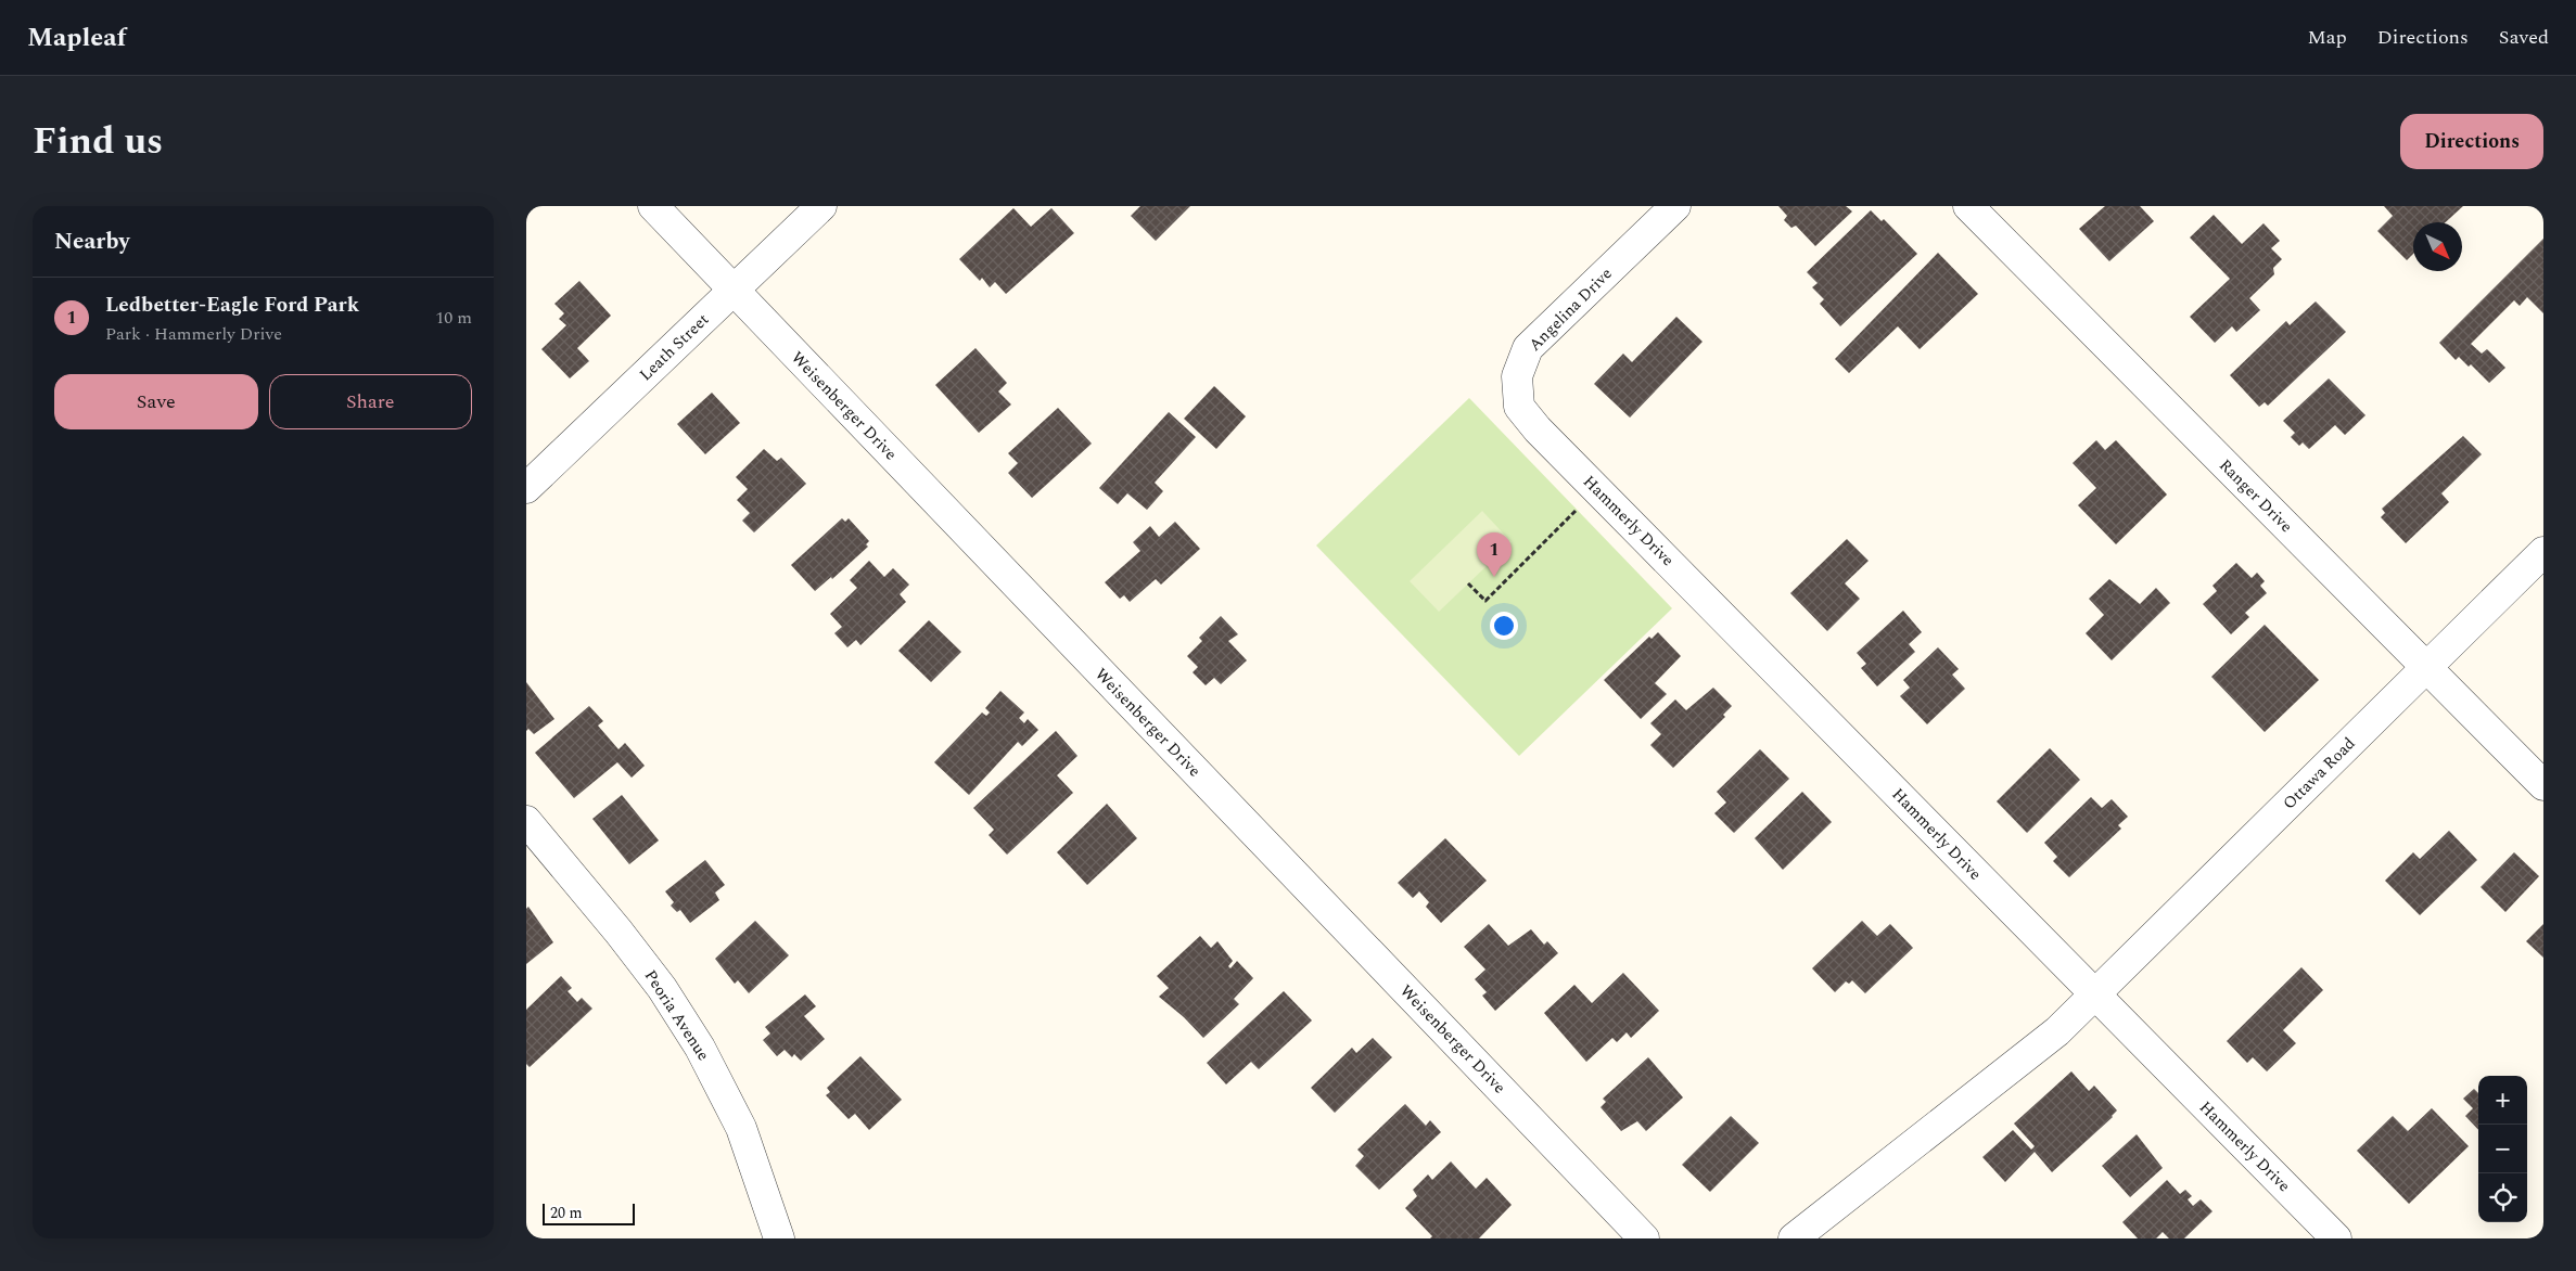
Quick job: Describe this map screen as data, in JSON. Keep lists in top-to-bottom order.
{
  "streets": {
    "street": [
      "Angelina Drive",
      "Leath Street",
      "Weisenberger Drive",
      "Ranger Drive",
      "Hammerly Drive",
      "Ottawa Road",
      "Peoria Avenue"
    ]
  },
  "crossings": [
    ["Angelina Drive", "Hammerly Drive"],
    ["Leath Street", "Weisenberger Drive"],
    ["Ranger Drive", "Ottawa Road"],
    ["Hammerly Drive", "Ottawa Road"]
  ],
  "scale_bar": "20 m",
  "north": "bottom right",
  "page": {
    "header": "Mapleaf",
    "nav": ["Map", "Directions", "Saved"],
    "title": "Find us",
    "buttons": [
      "Directions",
      ["Save", "Share"]
    ],
    "heading": "Nearby",
    "list": [
      {
        "mark": "1",
        "name": "Ledbetter-Eagle Ford Park",
        "note": "Park · Hammerly Drive",
        "value": "10 m"
      }
    ],
    "pins": "1",
    "map_buttons": ["+", "−"],
    "scale": "20 m"
  }
}
